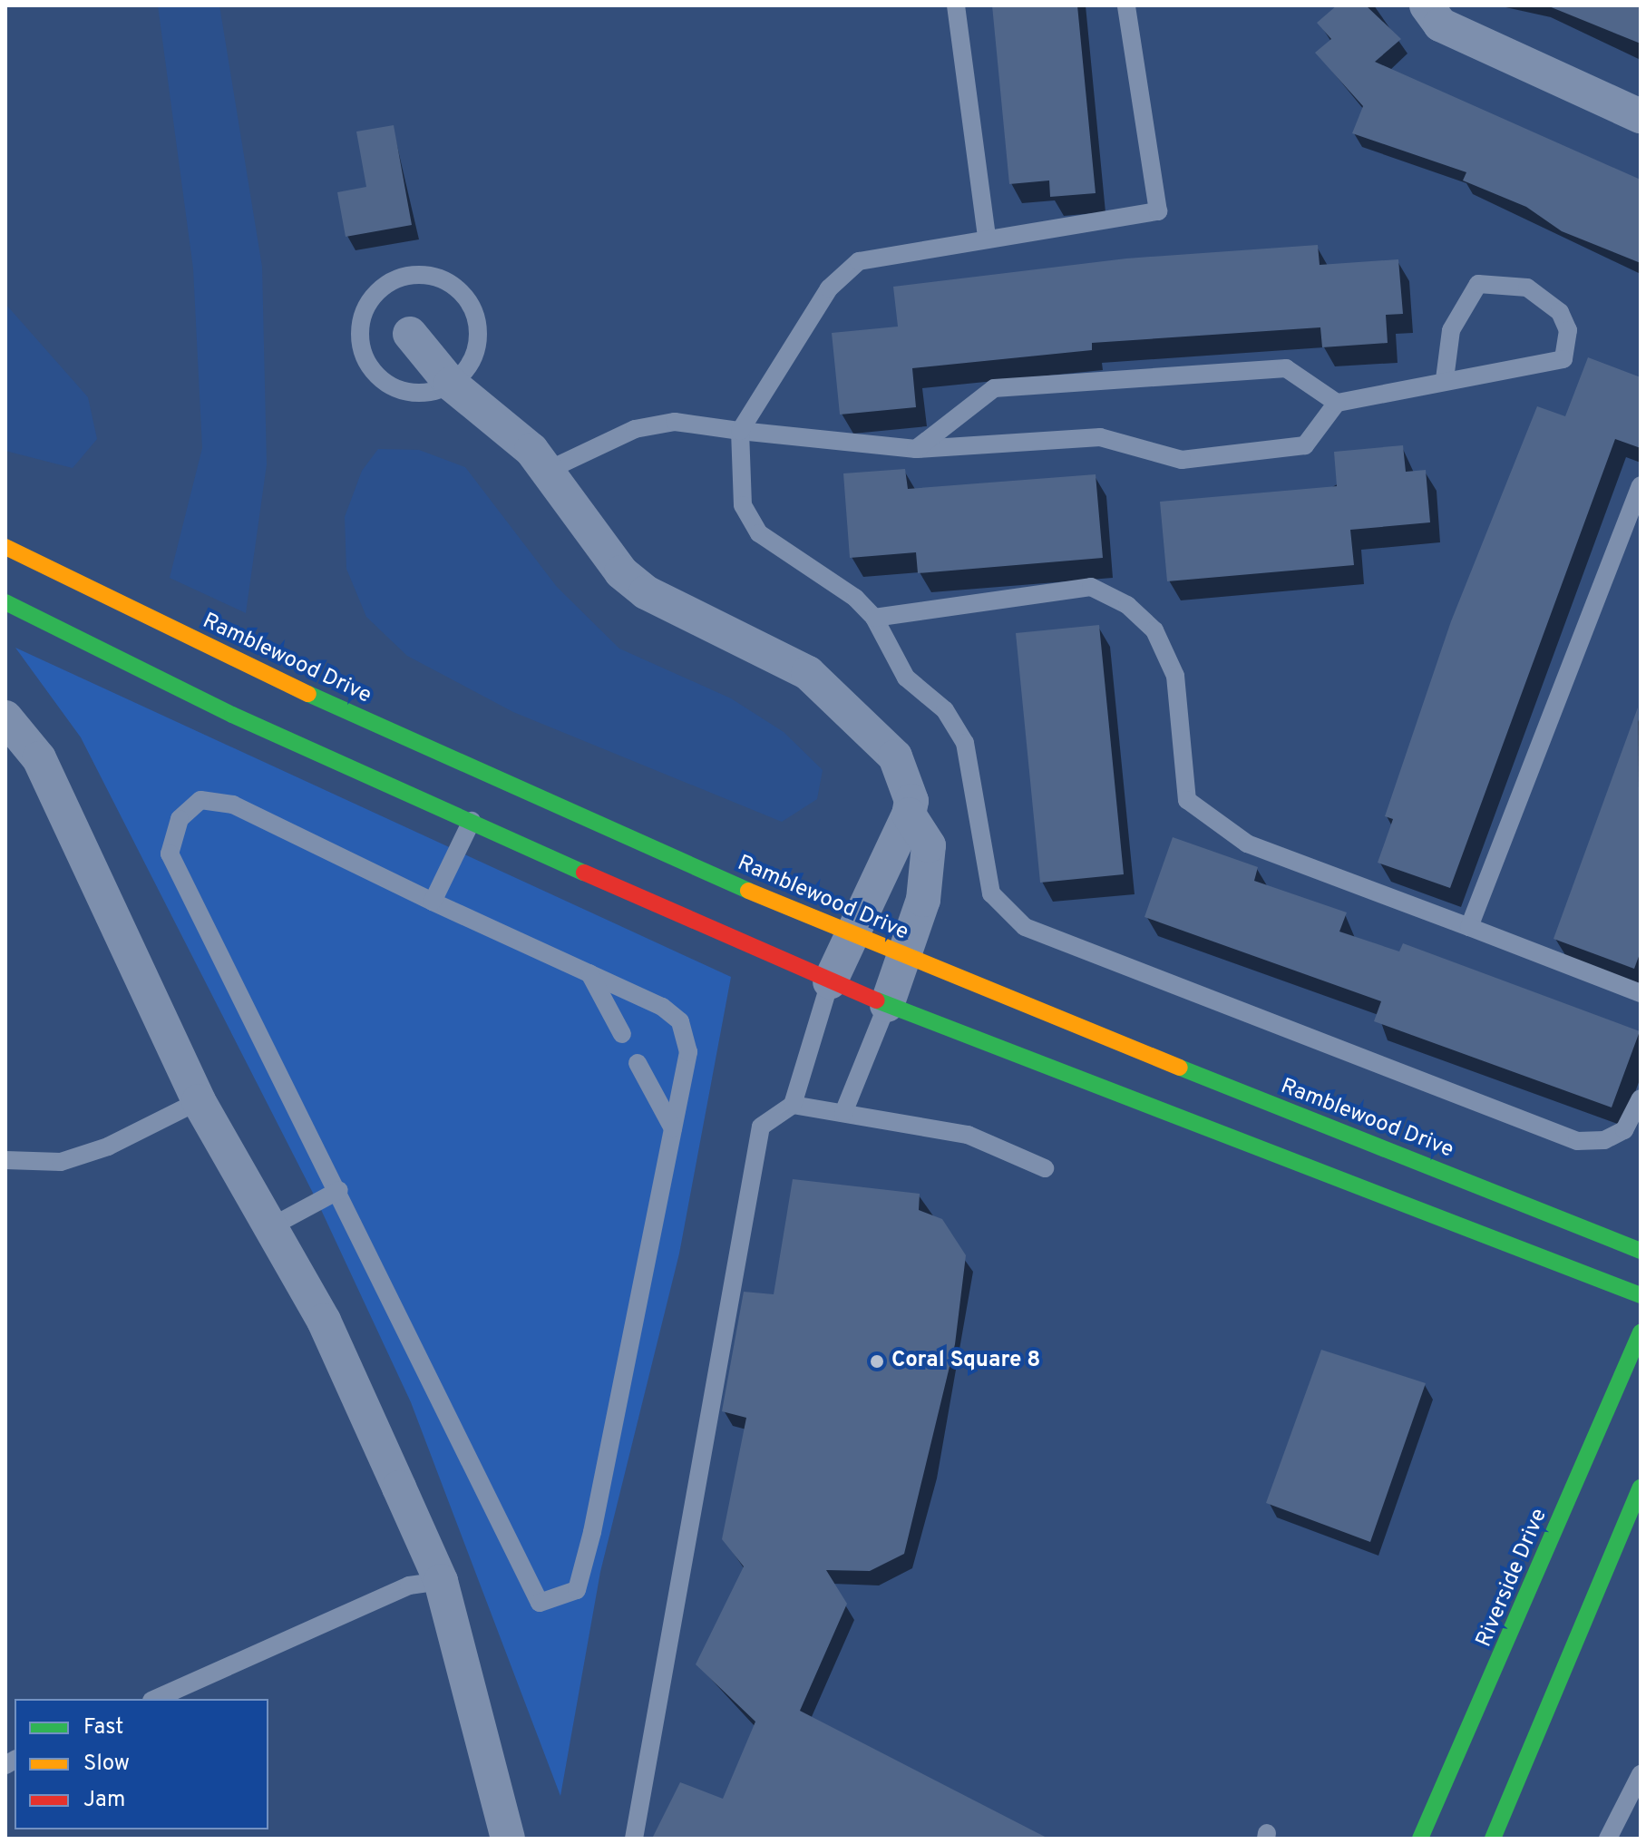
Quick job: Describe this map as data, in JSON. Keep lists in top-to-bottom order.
{
  "streets": {
    "street": ["Ramblewood Drive", "Riverside Drive"]
  },
  "places": ["Coral Square 8"],
  "legend": ["Fast", "Slow", "Jam"]
}
